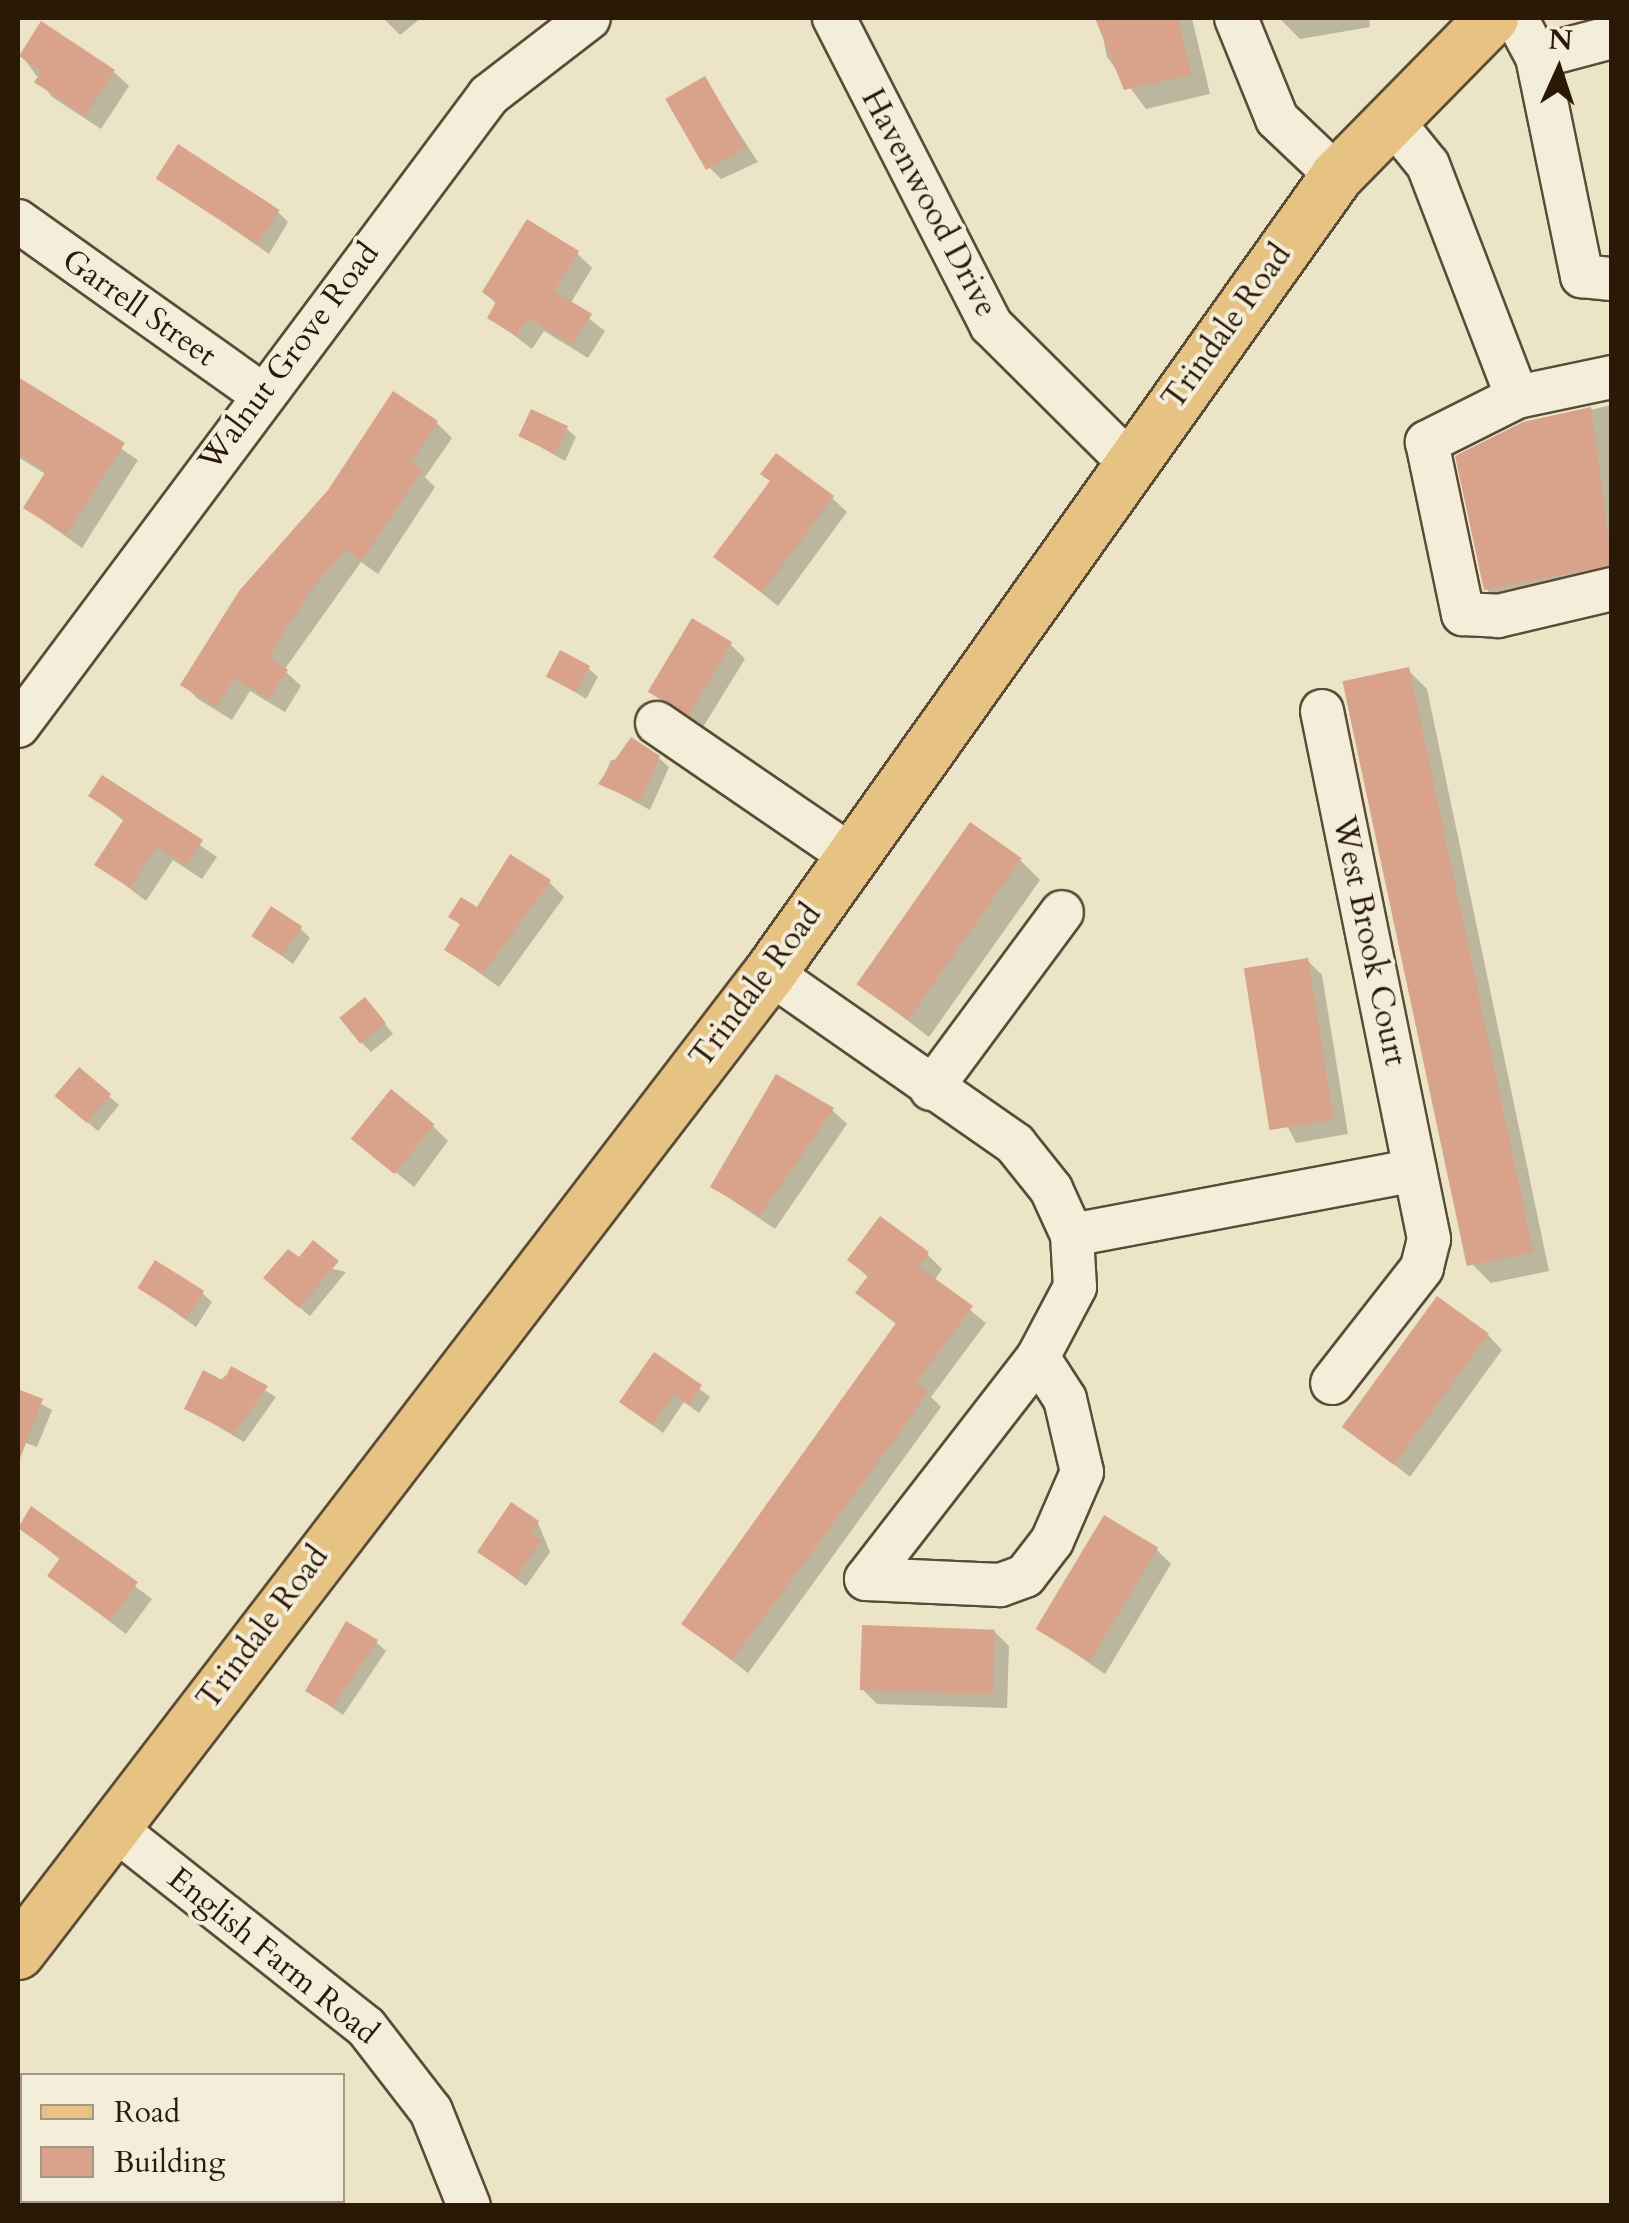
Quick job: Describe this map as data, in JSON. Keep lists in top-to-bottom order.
{
  "streets": {
    "main road": ["Trindale Road"],
    "street": [
      "Havenwood Drive",
      "Garrell Street",
      "Walnut Grove Road",
      "West Brook Court",
      "English Farm Road"
    ]
  },
  "crossings": [
    ["Havenwood Drive", "Trindale Road"],
    ["Garrell Street", "Walnut Grove Road"],
    ["Trindale Road", "English Farm Road"]
  ],
  "legend": ["Road", "Building"],
  "north": "top"
}
